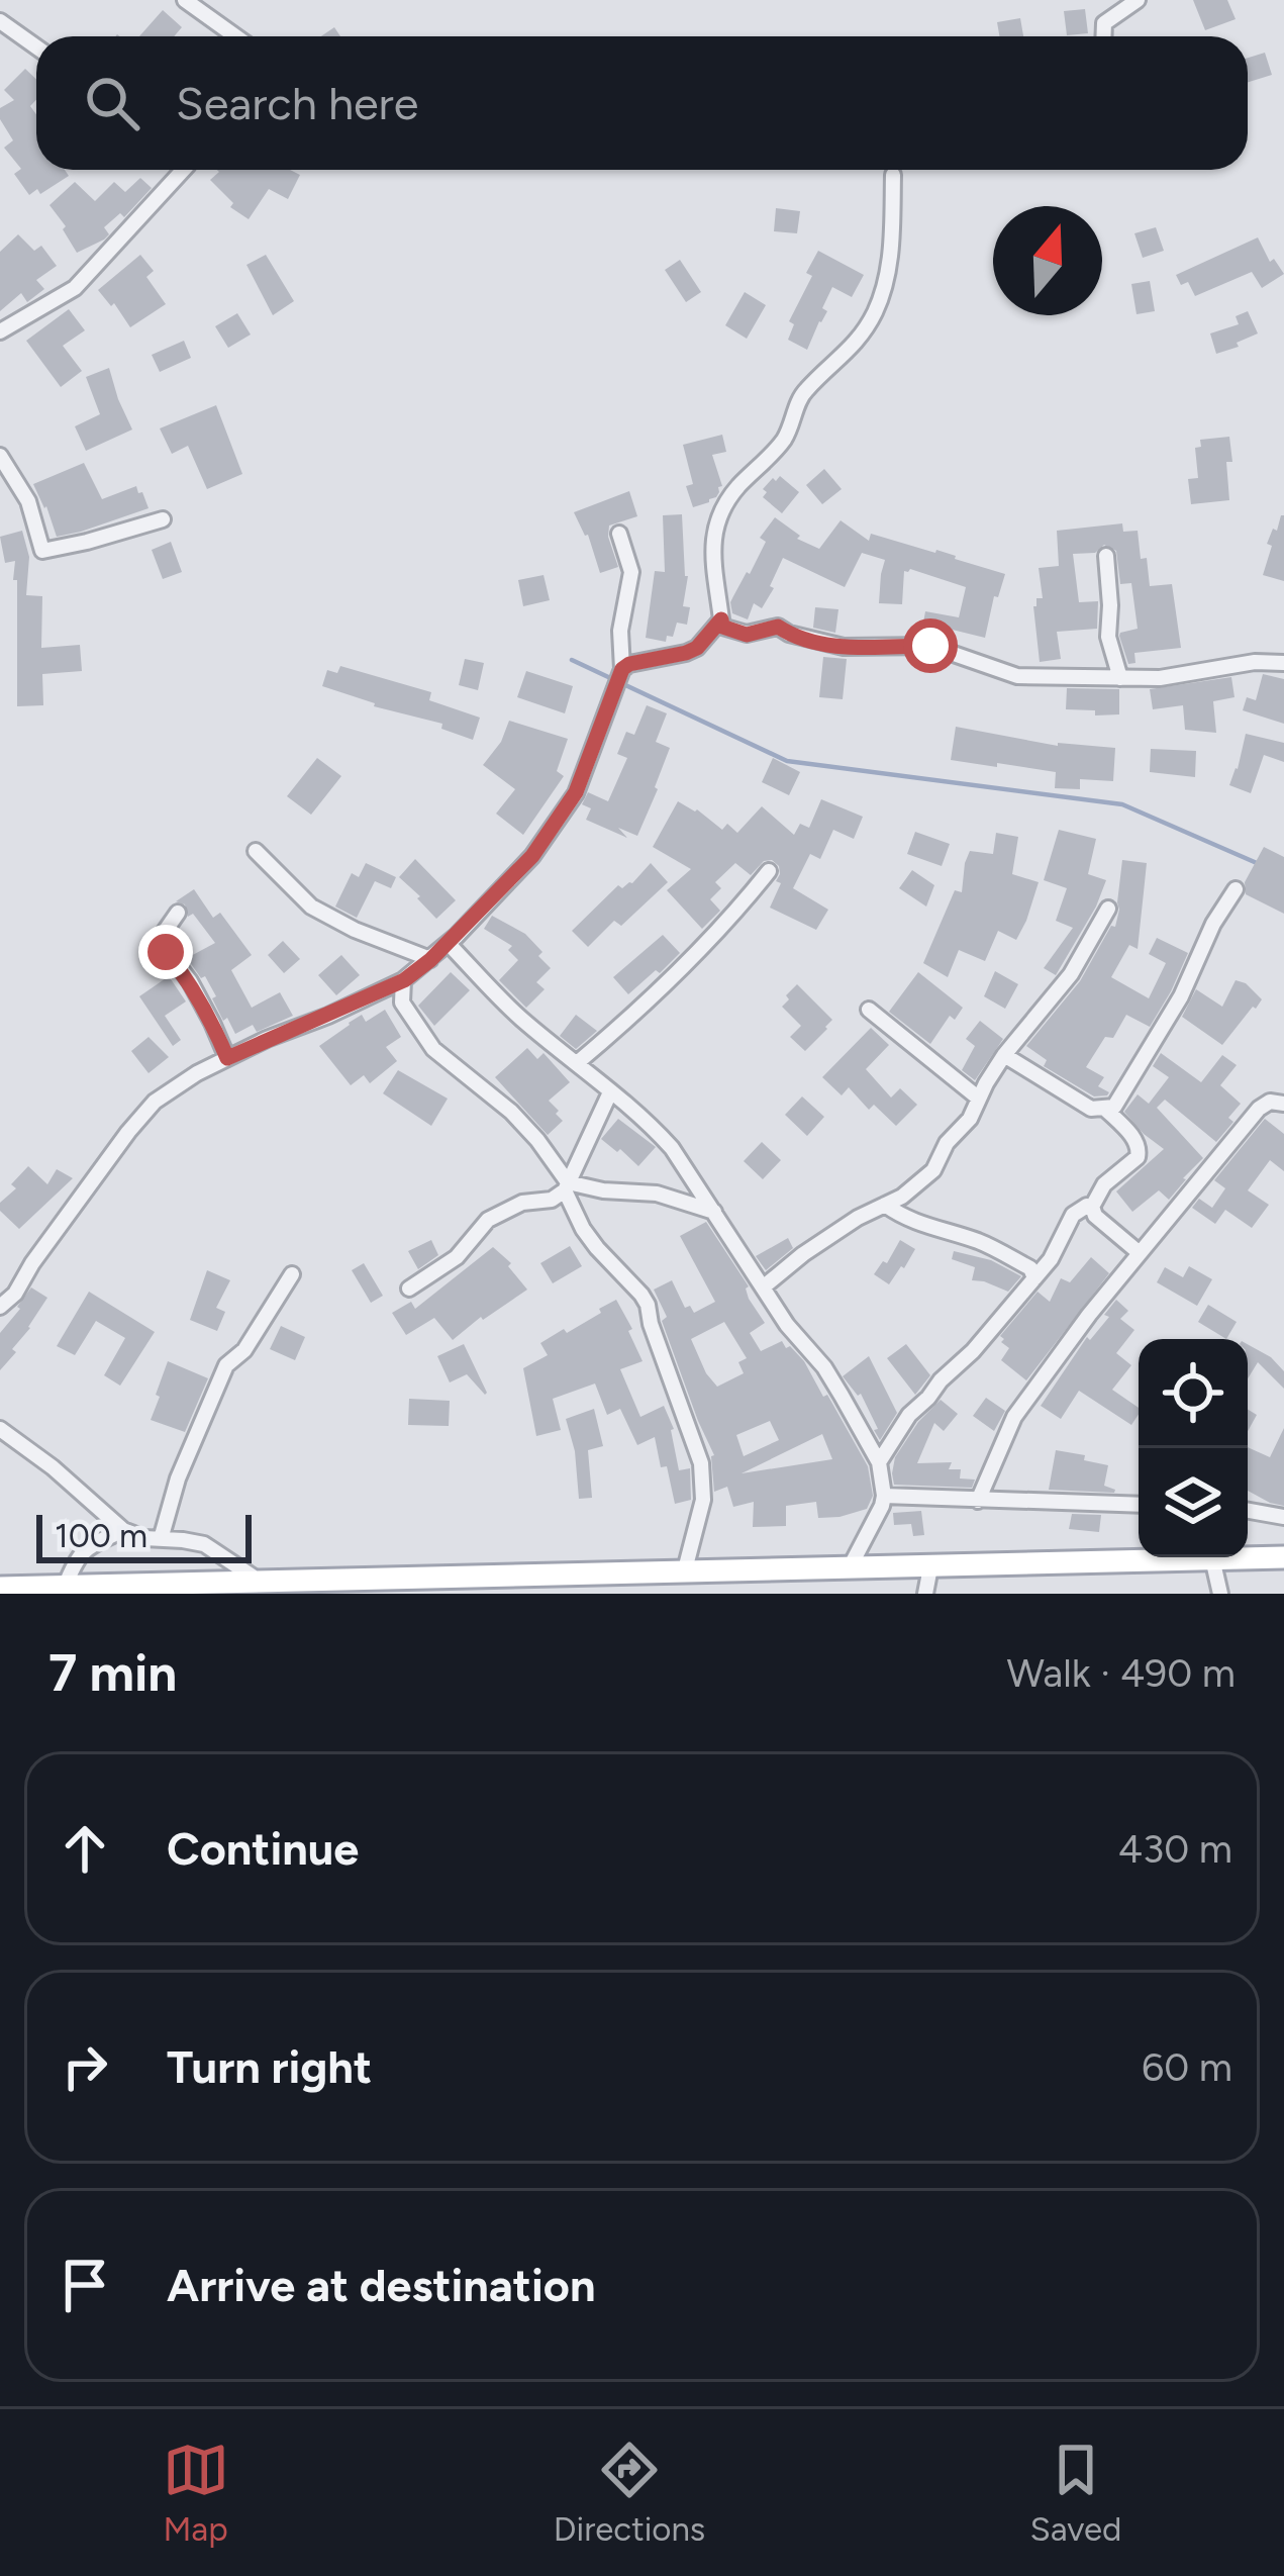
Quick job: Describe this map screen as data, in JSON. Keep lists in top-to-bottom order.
{
  "scale_bar": "100 m",
  "north": "top",
  "page": {
    "search": "Search here",
    "scale": "100 m",
    "heading": ["7 min", "Walk · 490 m"],
    "list": [
      ["Continue", "430 m"],
      ["Turn right", "60 m"],
      "Arrive at destination"
    ],
    "nav": ["Map", "Directions", "Saved"]
  }
}
